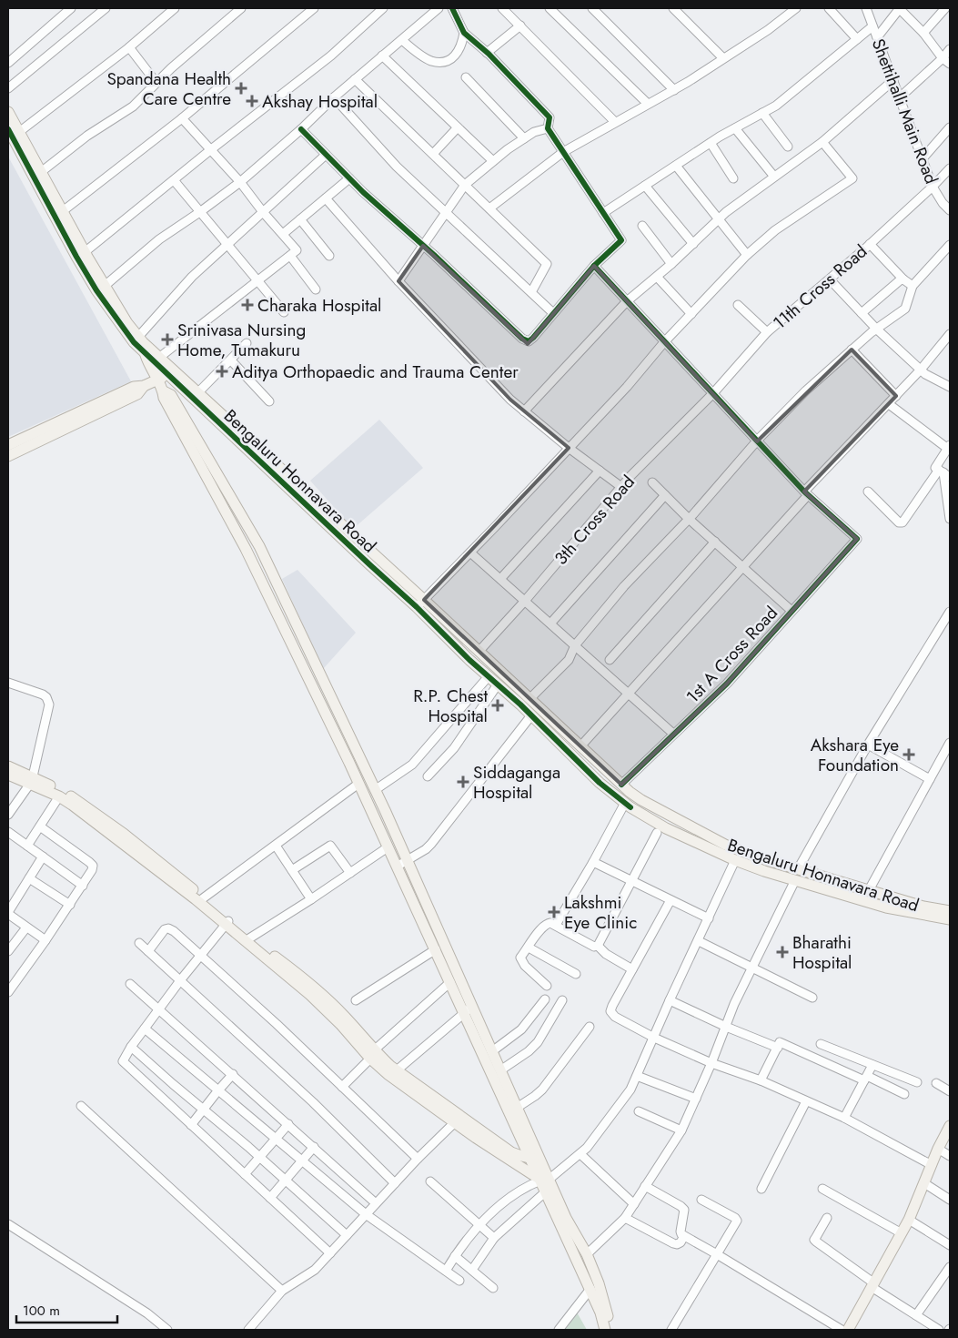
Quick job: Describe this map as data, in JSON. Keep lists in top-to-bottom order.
{
  "streets": {
    "main road": ["Bengaluru Honnavara Road"],
    "street": [
      "Shettihalli Main Road",
      "11th Cross Road",
      "3th Cross Road",
      "1st A Cross Road"
    ]
  },
  "crossings": [
    ["Shettihalli Main Road", "11th Cross Road"],
    ["11th Cross Road", "3th Cross Road"],
    ["Bengaluru Honnavara Road", "3th Cross Road"],
    ["Bengaluru Honnavara Road", "1st A Cross Road"]
  ],
  "places": {
    "health": [
      "Spandana Health Care Centre",
      "Akshay Hospital",
      "Charaka Hospital",
      "Srinivasa Nursing Home, Tumakuru",
      "Aditya Orthopaedic and Trauma Center",
      "R.P. Chest Hospital",
      "Akshara Eye Foundation",
      "Siddaganga Hospital",
      "Lakshmi Eye Clinic",
      "Bharathi Hospital"
    ]
  },
  "scale_bar": "100 m"
}
